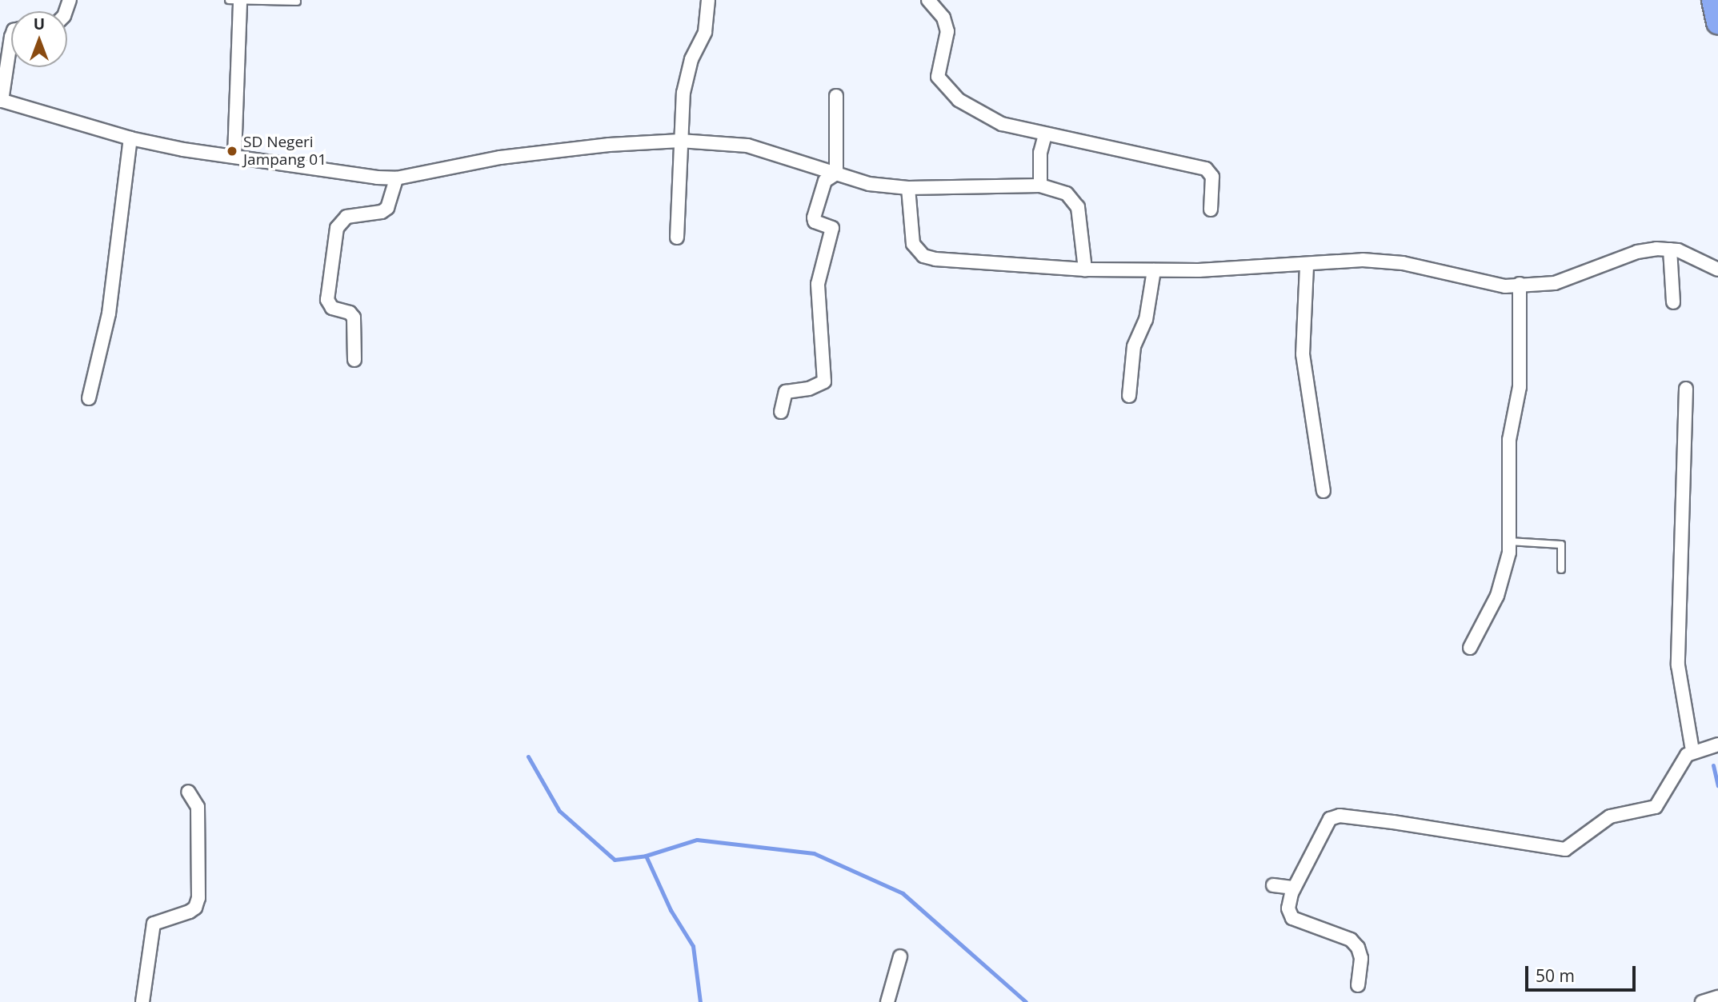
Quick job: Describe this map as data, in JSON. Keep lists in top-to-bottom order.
{
  "places": ["SD Negeri Jampang 01"],
  "scale_bar": "50 m",
  "north": "top"
}
